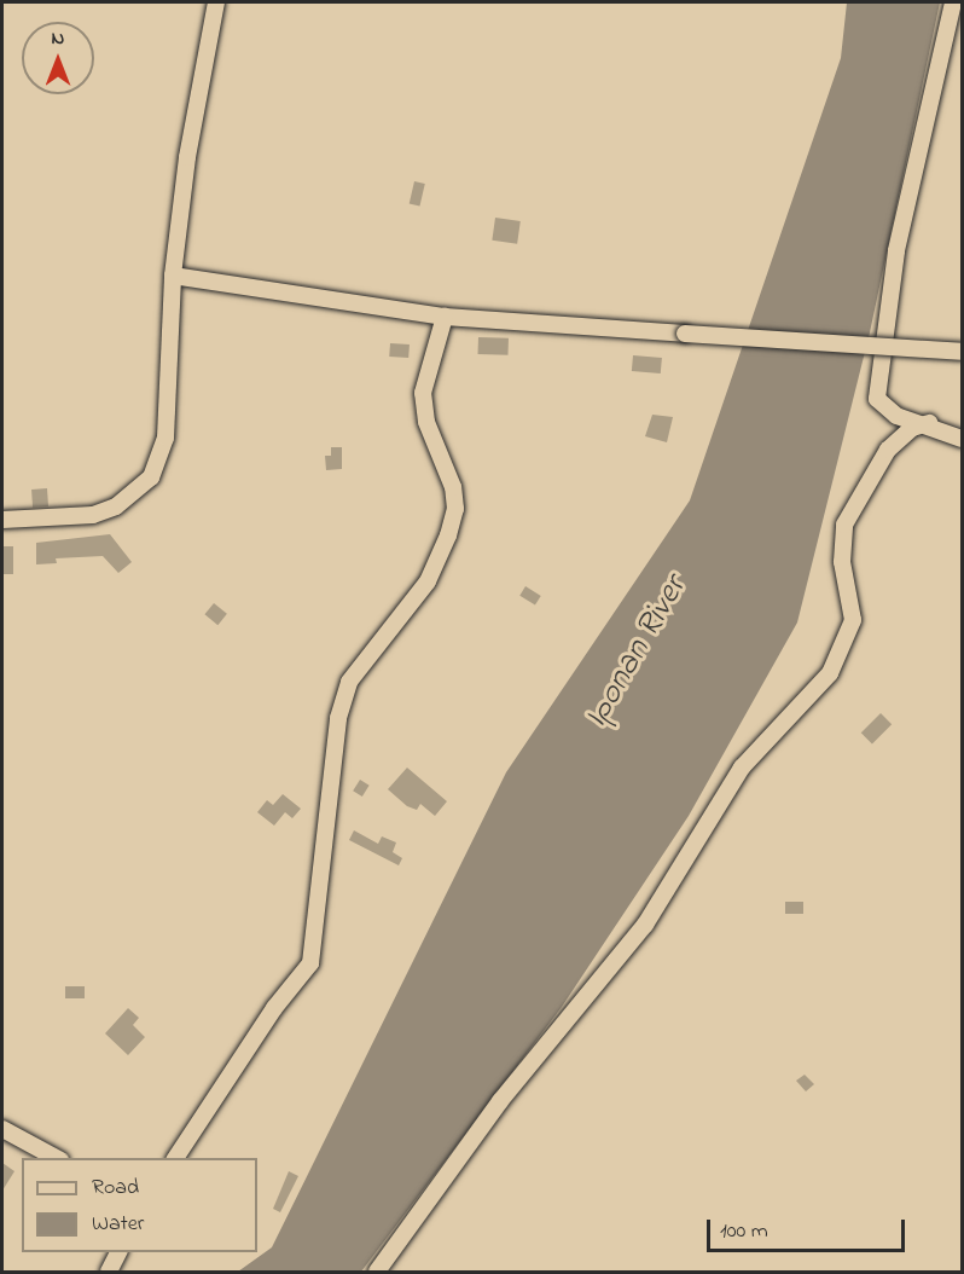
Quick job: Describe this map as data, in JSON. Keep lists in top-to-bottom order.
{
  "water": ["Iponan River"],
  "legend": ["Road", "Water"],
  "scale_bar": "100 m",
  "north": "top"
}
